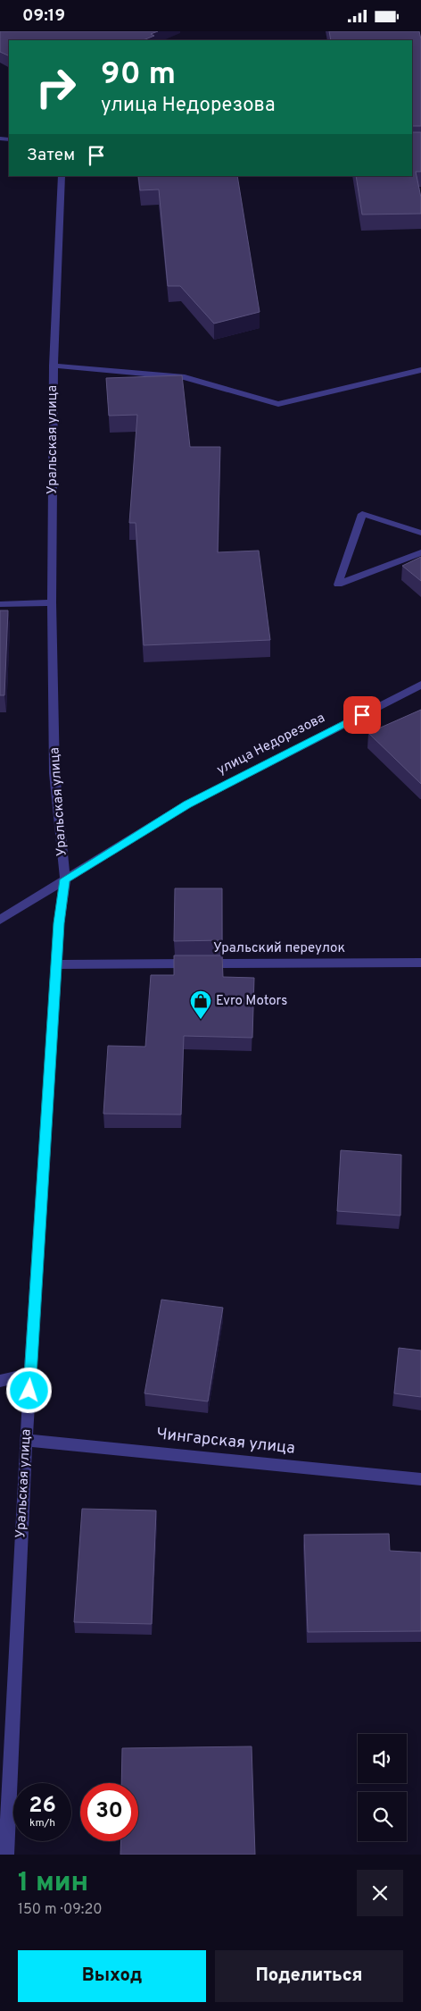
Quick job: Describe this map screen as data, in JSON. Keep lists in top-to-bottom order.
{
  "streets": {
    "street": [
      "Уральская улица",
      "улица Недорезова",
      "Уральский переулок",
      "Чингарская улица"
    ]
  },
  "crossings": [
    ["Уральская улица", "улица Недорезова"],
    ["Уральская улица", "Уральский переулок"],
    ["Уральская улица", "Чингарская улица"]
  ],
  "places": {
    "shop": ["Evro Motors"]
  },
  "page": {
    "status": "09:19",
    "turn": ["90 m", "улица Недорезова"],
    "then": "Затем",
    "speed": "26 km/h",
    "limit": "30",
    "heading": ["1 мин", "150 m · 09:20"],
    "buttons": ["Выход", "Поделиться"]
  }
}
